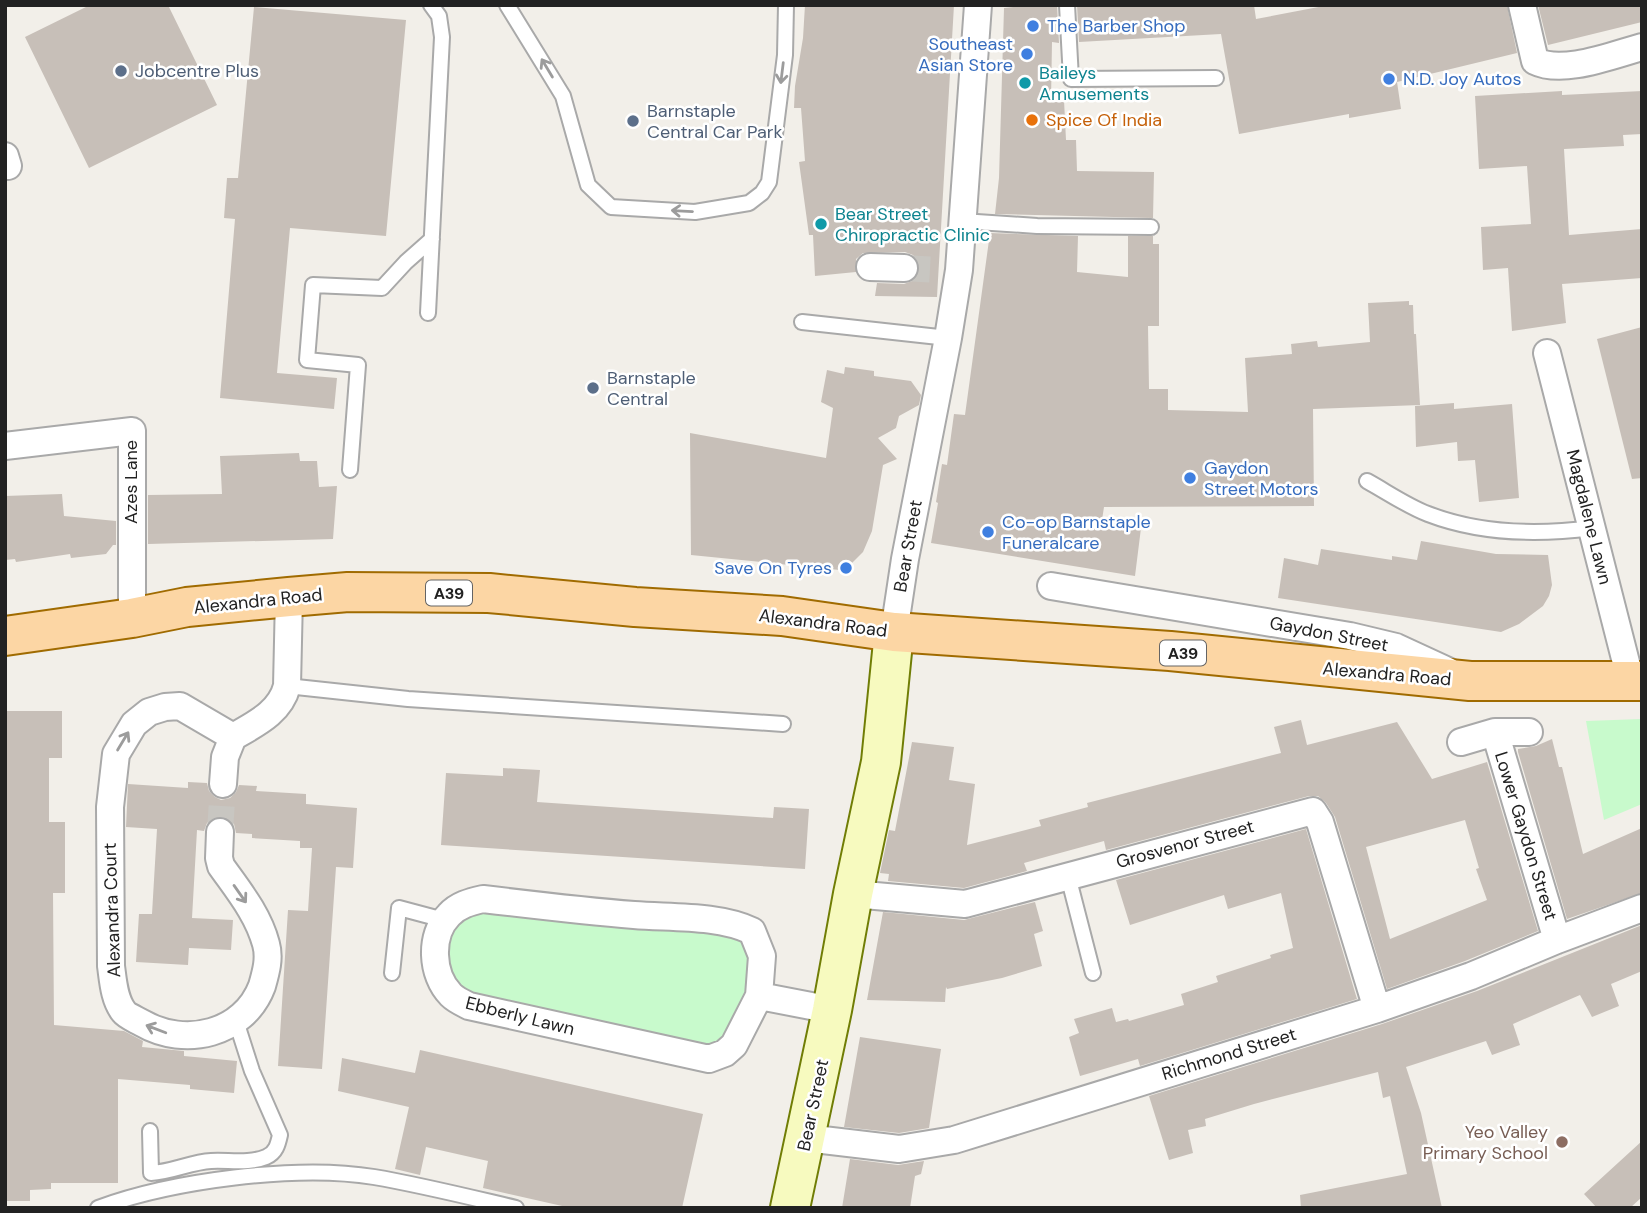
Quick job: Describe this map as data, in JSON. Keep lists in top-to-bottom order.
{
  "streets": {
    "main road": ["A39", "Alexandra Road"],
    "street": [
      "Azes Lane",
      "Magdalene Lawn",
      "Bear Street",
      "Gaydon Street",
      "Lower Gaydon Street",
      "Grosvenor Street",
      "Alexandra Court",
      "Ebberly Lawn",
      "Richmond Street"
    ]
  },
  "crossings": [
    ["Azes Lane", "Alexandra Road"],
    ["Magdalene Lawn", "Alexandra Road"],
    ["Bear Street", "Alexandra Road"],
    ["Bear Street", "Grosvenor Street"],
    ["Bear Street", "Richmond Street"],
    ["Alexandra Road", "Gaydon Street"],
    ["Lower Gaydon Street", "Richmond Street"],
    ["Grosvenor Street", "Richmond Street"]
  ],
  "places": [
    "The Barber Shop",
    "Southeast Asian Store",
    "Jobcentre Plus",
    "N.D. Joy Autos",
    "Baileys Amusements",
    "Spice Of India",
    "Barnstaple Central Car Park",
    "Bear Street Chiropractic Clinic",
    "Barnstaple Central",
    "Gaydon Street Motors",
    "Co-op Barnstaple Funeralcare",
    "Save On Tyres",
    "Yeo Valley Primary School"
  ]
}
